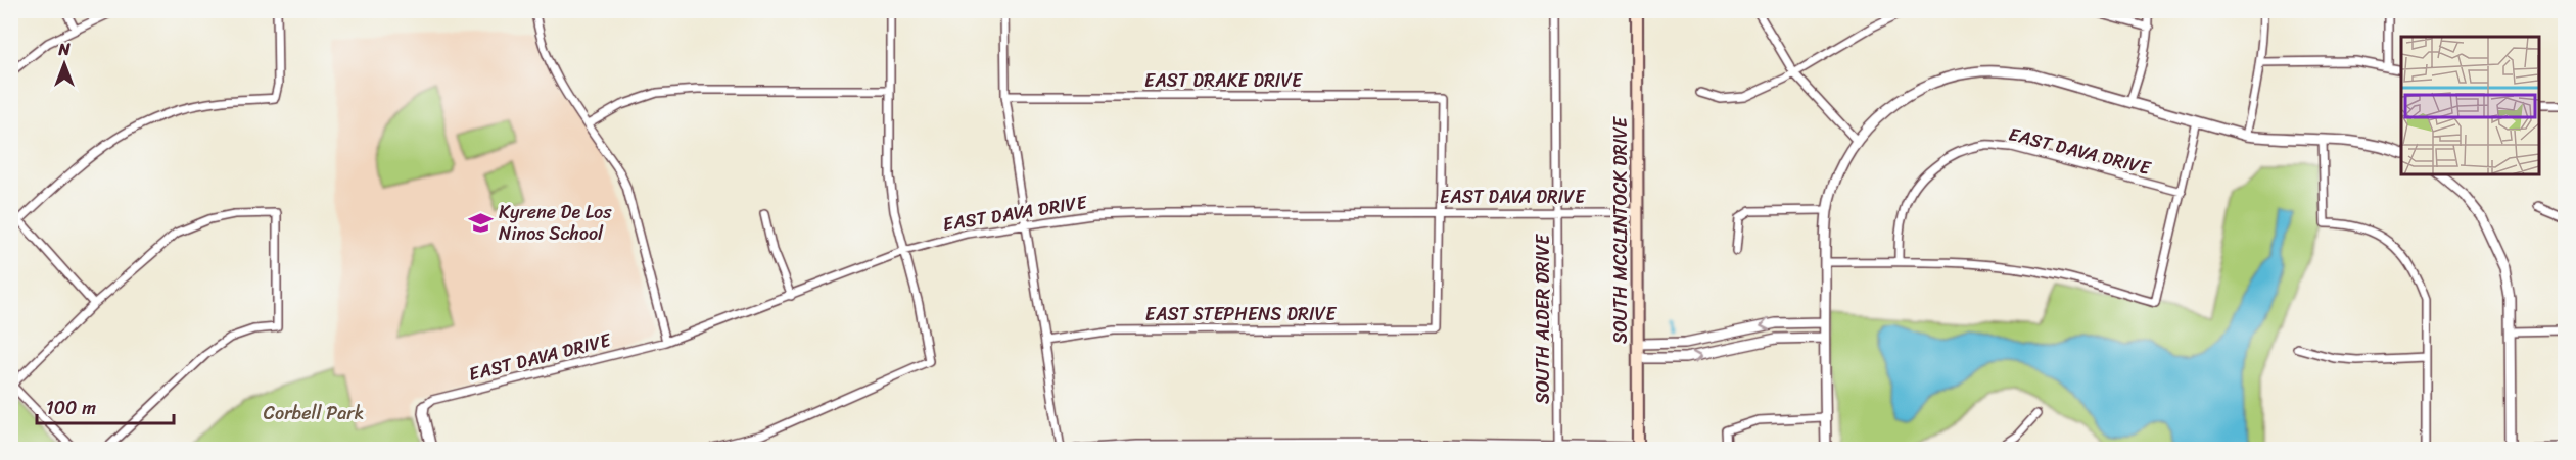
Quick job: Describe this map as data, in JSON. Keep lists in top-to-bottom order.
{
  "streets": {
    "main road": ["SOUTH MCCLINTOCK DRIVE"],
    "street": [
      "EAST DRAKE DRIVE",
      "EAST DAVA DRIVE",
      "EAST STEPHENS DRIVE",
      "SOUTH ALDER DRIVE"
    ]
  },
  "crossings": [
    ["EAST DRAKE DRIVE", "EAST DAVA DRIVE"],
    ["EAST DRAKE DRIVE", "EAST STEPHENS DRIVE"],
    ["EAST DAVA DRIVE", "SOUTH MCCLINTOCK DRIVE"],
    ["EAST DAVA DRIVE", "EAST STEPHENS DRIVE"],
    ["EAST DAVA DRIVE", "SOUTH ALDER DRIVE"]
  ],
  "parks": ["Corbell Park"],
  "places": {
    "school or university": ["Kyrene De Los Ninos School"]
  },
  "scale_bar": "100 m",
  "north": "top"
}
